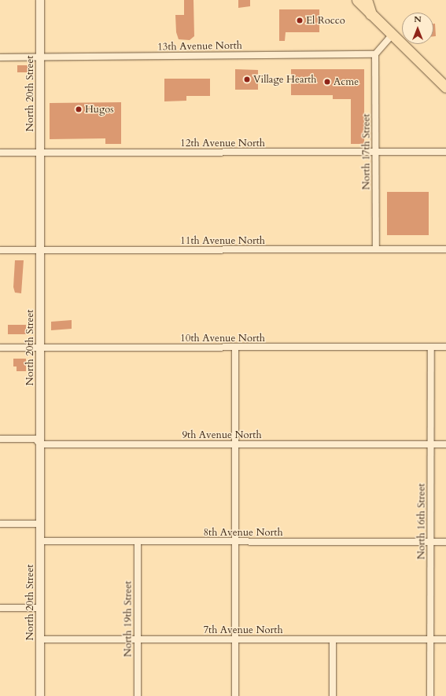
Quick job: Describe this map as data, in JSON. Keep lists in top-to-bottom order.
{
  "streets": {
    "street": [
      "13th Avenue North",
      "North 20th Street",
      "12th Avenue North",
      "North 17th Street",
      "11th Avenue North",
      "10th Avenue North",
      "9th Avenue North",
      "North 16th Street",
      "8th Avenue North",
      "North 19th Street",
      "7th Avenue North"
    ]
  },
  "crossings": [
    ["13th Avenue North", "North 20th Street"],
    ["13th Avenue North", "North 17th Street"],
    ["North 20th Street", "12th Avenue North"],
    ["North 20th Street", "11th Avenue North"],
    ["North 20th Street", "10th Avenue North"],
    ["North 20th Street", "9th Avenue North"],
    ["North 20th Street", "8th Avenue North"],
    ["North 20th Street", "7th Avenue North"],
    ["12th Avenue North", "North 17th Street"],
    ["North 17th Street", "11th Avenue North"],
    ["10th Avenue North", "North 16th Street"],
    ["9th Avenue North", "North 16th Street"],
    ["North 16th Street", "8th Avenue North"],
    ["North 16th Street", "7th Avenue North"],
    ["8th Avenue North", "North 19th Street"],
    ["North 19th Street", "7th Avenue North"]
  ],
  "places": [
    "El Rocco",
    "Village Hearth",
    "Acme",
    "Hugos"
  ],
  "north": "top"
}
